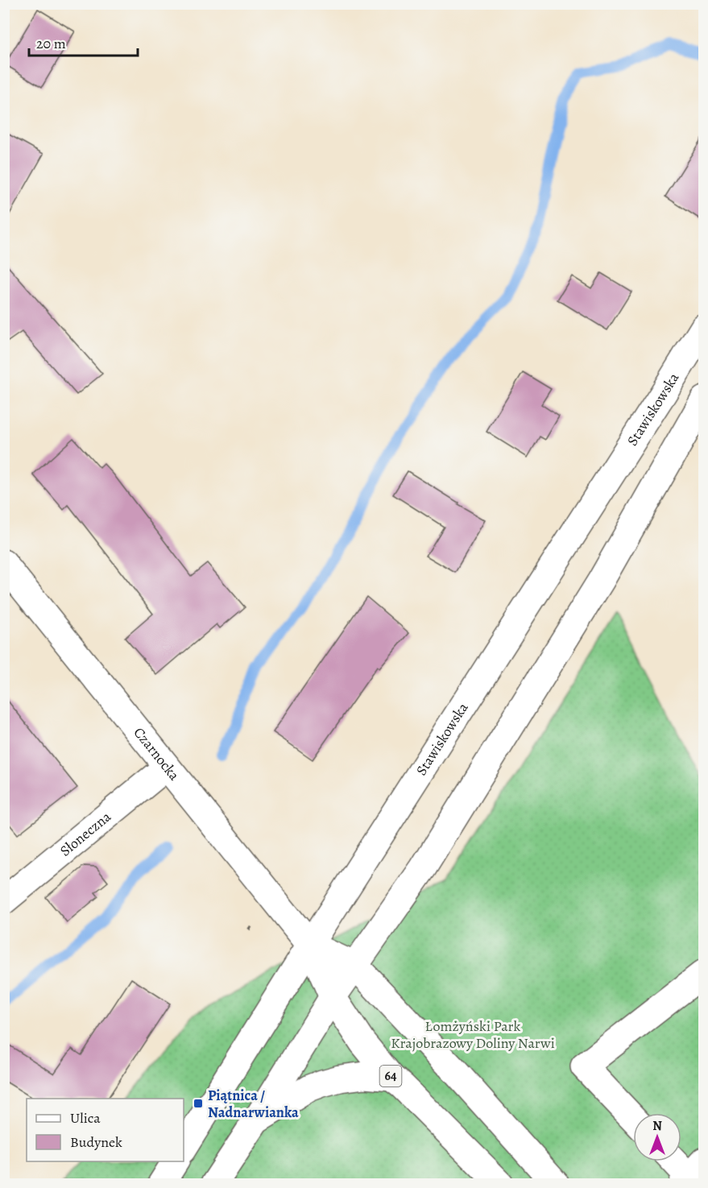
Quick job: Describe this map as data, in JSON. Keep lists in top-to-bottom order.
{
  "streets": {
    "main road": [
      "Stawiskowska",
      "Czarnocka",
      "Słoneczna",
      "64"
    ]
  },
  "crossings": [
    ["Stawiskowska", "Czarnocka"],
    ["Stawiskowska", "64"],
    ["Czarnocka", "Słoneczna"],
    ["Czarnocka", "64"]
  ],
  "parks": ["Łomżyński Park Krajobrazowy Doliny Narwi"],
  "places": {
    "transit": ["Piątnica / Nadnarwianka"]
  },
  "legend": ["Ulica", "Budynek"],
  "scale_bar": "20 m",
  "north": "top"
}
